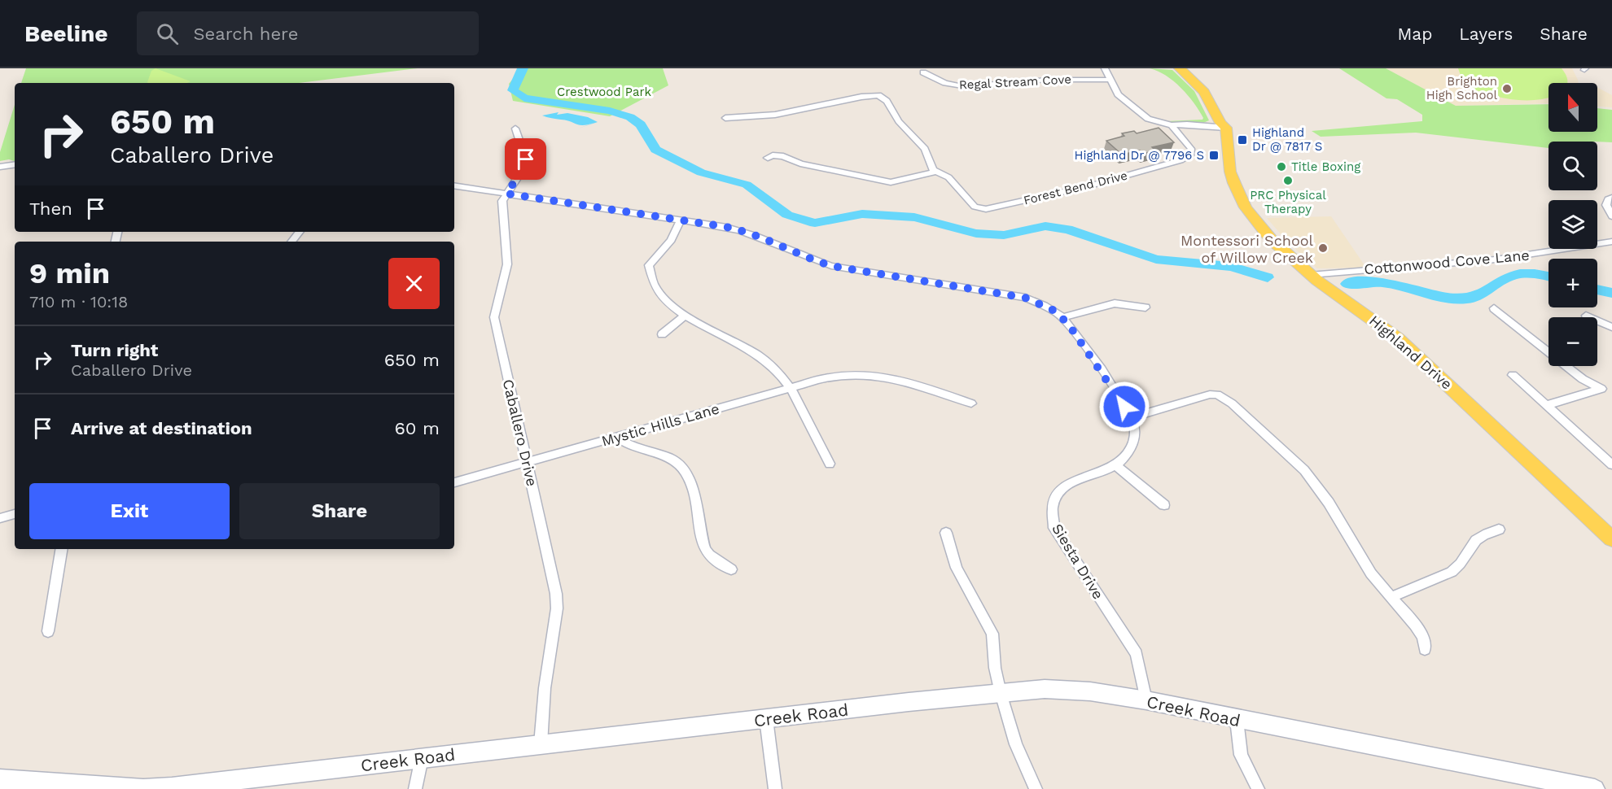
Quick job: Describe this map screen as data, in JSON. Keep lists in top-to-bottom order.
{
  "streets": {
    "main road": ["Highland Drive"],
    "street": [
      "Regal Stream Cove",
      "Forest Bend Drive",
      "Cottonwood Cove Lane",
      "Mystic Hills Lane",
      "Caballero Drive",
      "Siesta Drive",
      "Creek Road"
    ]
  },
  "crossings": [
    ["Cottonwood Cove Lane", "Highland Drive"],
    ["Mystic Hills Lane", "Caballero Drive"],
    ["Caballero Drive", "Siesta Drive"],
    ["Caballero Drive", "Creek Road"],
    ["Siesta Drive", "Creek Road"]
  ],
  "parks": ["Crestwood Park"],
  "places": {
    "other": [
      "Brighton High School",
      "Title Boxing",
      "PRC Physical Therapy",
      "Montessori School of Willow Creek"
    ],
    "transit": ["Highland Dr @ 7817 S", "Highland Dr @ 7796 S"]
  },
  "north": "top",
  "page": {
    "header": "Beeline",
    "search": "Search here",
    "nav": ["Map", "Layers", "Share"],
    "map_buttons": ["+", "−"],
    "turn": ["650 m", "Caballero Drive"],
    "then": "Then",
    "heading": ["9 min", "710 m · 10:18"],
    "list": [
      {
        "name": "Turn right",
        "note": "Caballero Drive",
        "value": "650 m"
      },
      {
        "name": "Arrive at destination",
        "value": "60 m"
      }
    ],
    "buttons": ["Exit", "Share"]
  }
}
